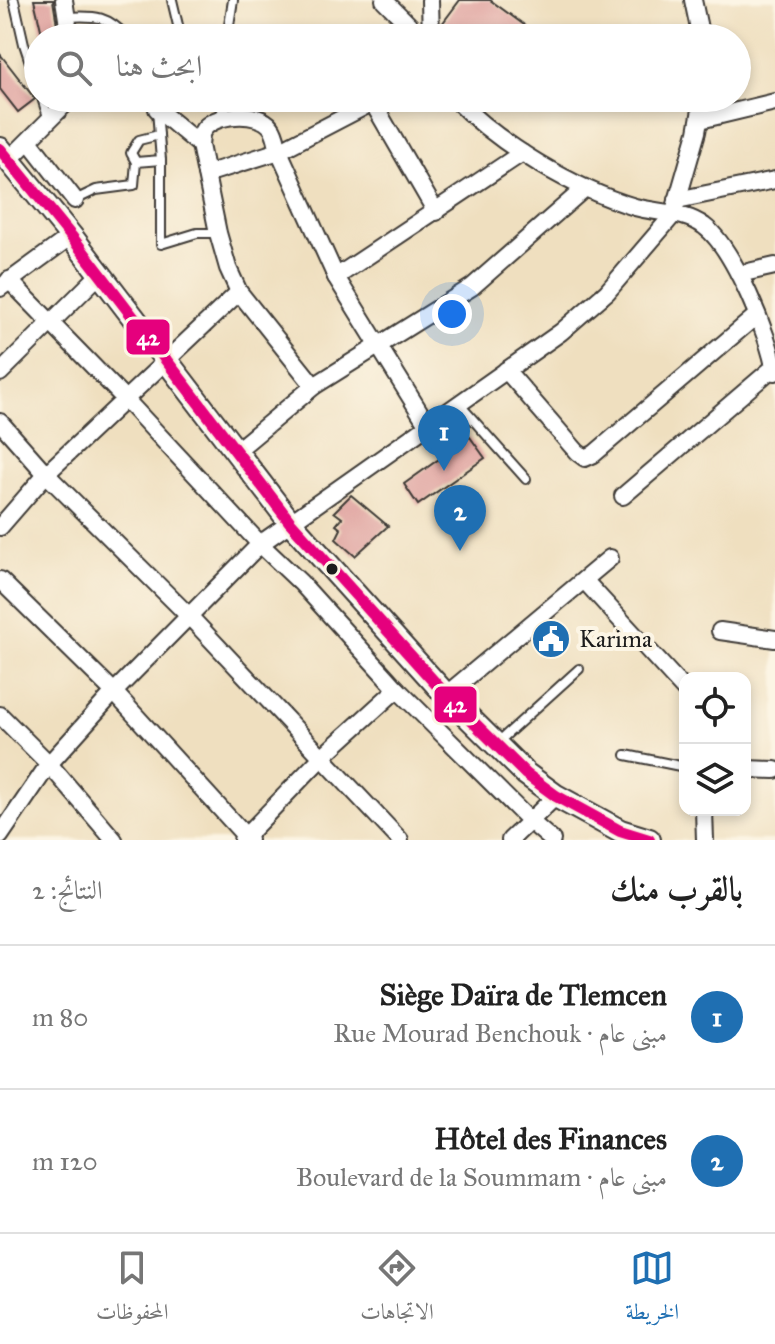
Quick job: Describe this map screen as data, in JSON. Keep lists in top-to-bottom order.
{
  "places": {
    "public building": ["Karima"]
  },
  "lines": ["transit line 42"],
  "page": {
    "search": "ابحث هنا",
    "pins": ["1", "2"],
    "heading": ["بالقرب منك", "النتائج: 2"],
    "list": [
      {
        "mark": "1",
        "name": "Siège Daïra de Tlemcen",
        "note": "مبنى عام · Rue Mourad Benchouk",
        "value": "80 m"
      },
      {
        "mark": "2",
        "name": "Hôtel des Finances",
        "note": "مبنى عام · Boulevard de la Soummam",
        "value": "120 m"
      }
    ],
    "nav": ["الخريطة", "الاتجاهات", "المحفوظات"]
  }
}
